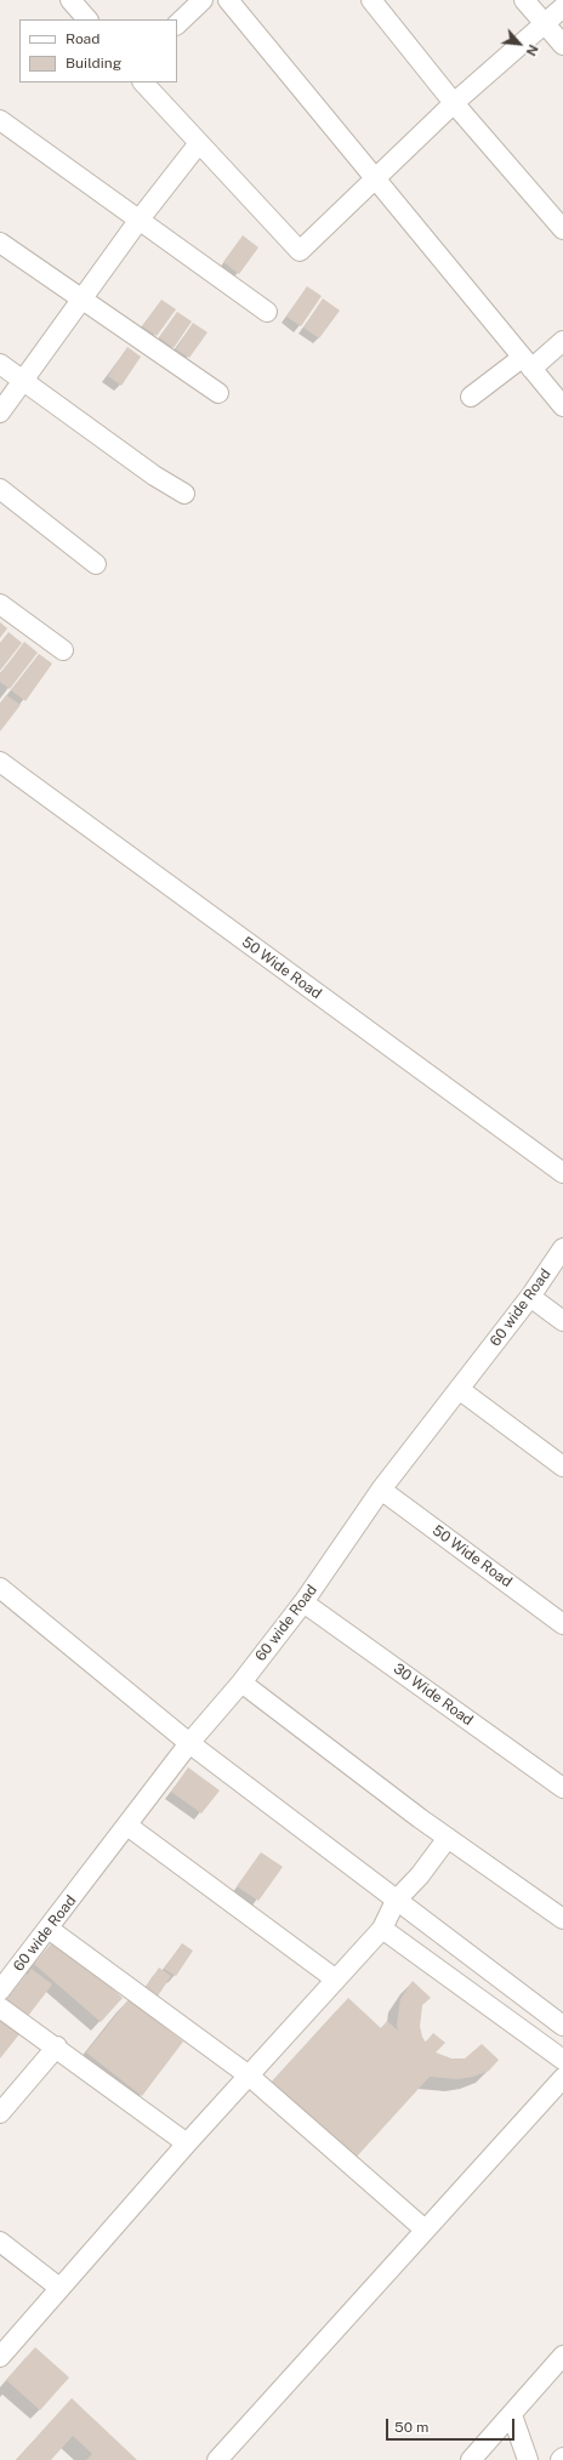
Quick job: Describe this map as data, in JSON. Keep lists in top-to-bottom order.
{
  "streets": {
    "street": ["50 Wide Road", "60 wide Road", "30 Wide Road"]
  },
  "crossings": [
    ["50 Wide Road", "60 wide Road"],
    ["60 wide Road", "30 Wide Road"]
  ],
  "legend": ["Road", "Building"],
  "scale_bar": "50 m",
  "north": "bottom right"
}
